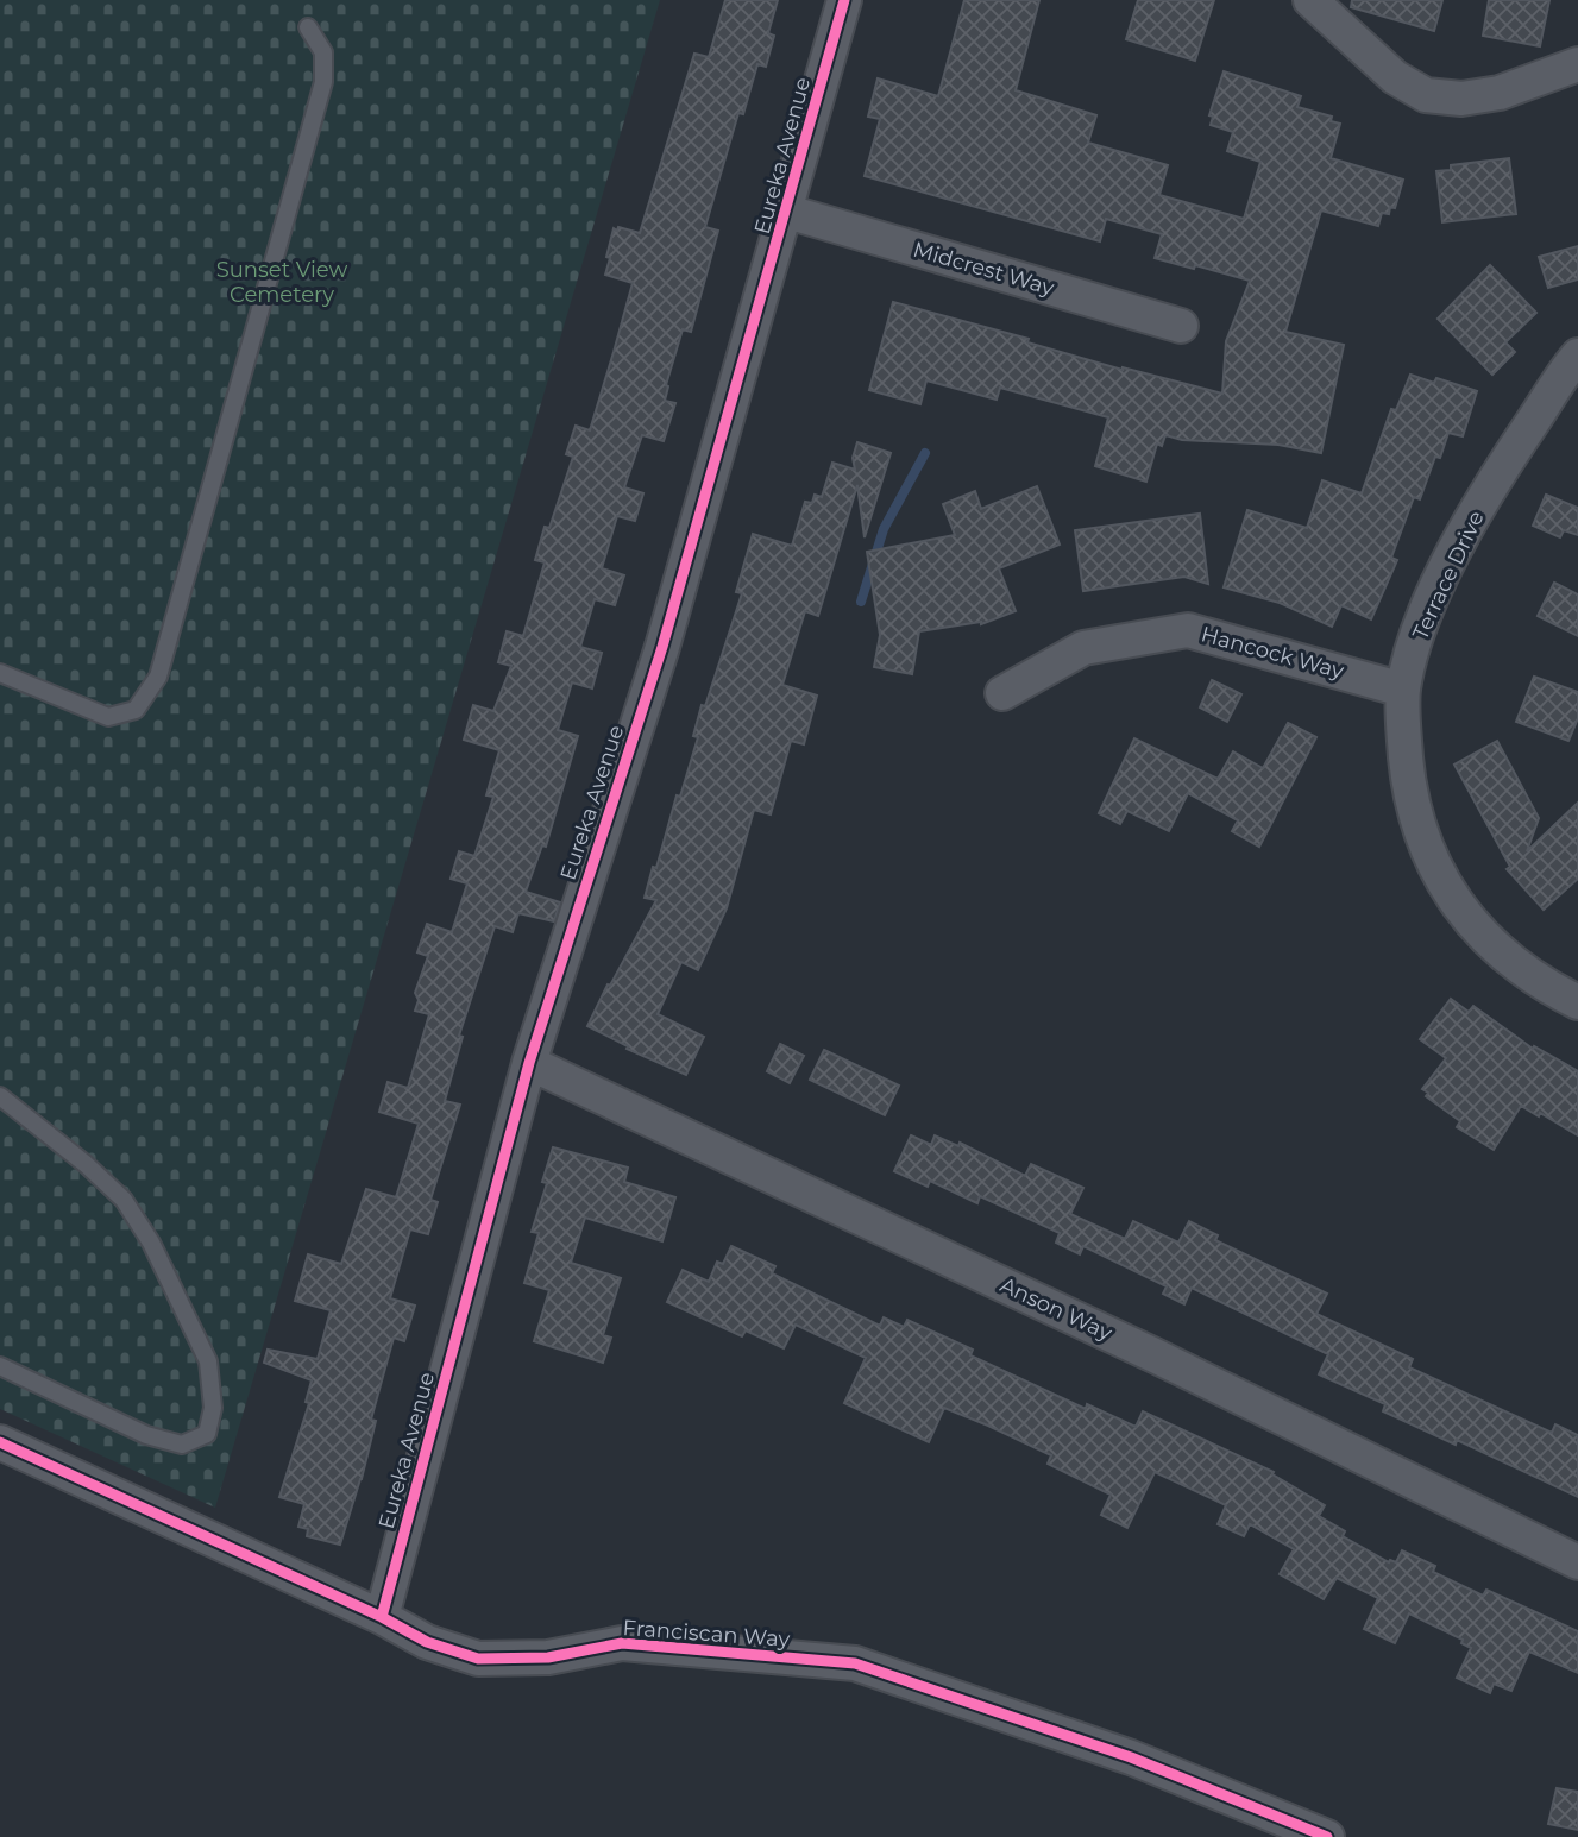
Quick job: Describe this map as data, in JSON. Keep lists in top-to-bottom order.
{
  "streets": {
    "street": [
      "Eureka Avenue",
      "Midcrest Way",
      "Terrace Drive",
      "Hancock Way",
      "Anson Way",
      "Franciscan Way"
    ]
  },
  "crossings": [
    ["Eureka Avenue", "Midcrest Way"],
    ["Eureka Avenue", "Anson Way"],
    ["Eureka Avenue", "Franciscan Way"],
    ["Terrace Drive", "Hancock Way"]
  ],
  "parks": ["Sunset View Cemetery"]
}
